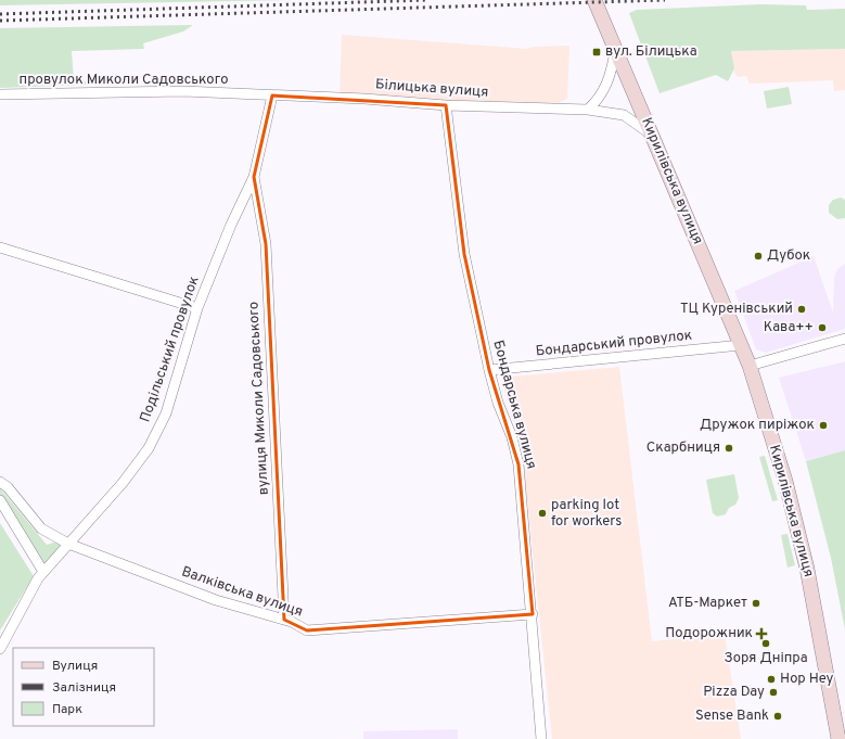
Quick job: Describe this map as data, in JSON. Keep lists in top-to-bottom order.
{
  "streets": {
    "main road": ["Кирилівська вулиця"],
    "street": [
      "провулок Миколи Садовського",
      "Білицька вулиця",
      "Бондарський провулок",
      "Подільський провулок",
      "вулиця Миколи Садовського",
      "Бондарська вулиця",
      "Валківська вулиця"
    ]
  },
  "crossings": [
    ["провулок Миколи Садовського", "Білицька вулиця"],
    ["провулок Миколи Садовського", "Подільський провулок"],
    ["Білицька вулиця", "Кирилівська вулиця"],
    ["Білицька вулиця", "Подільський провулок"],
    ["Білицька вулиця", "Бондарська вулиця"],
    ["Кирилівська вулиця", "Бондарський провулок"],
    ["Бондарський провулок", "Бондарська вулиця"],
    ["Подільський провулок", "вулиця Миколи Садовського"],
    ["Подільський провулок", "Валківська вулиця"],
    ["вулиця Миколи Садовського", "Валківська вулиця"],
    ["Бондарська вулиця", "Валківська вулиця"]
  ],
  "places": {
    "transit": ["вул. Білицька"],
    "other": [
      "Дубок",
      "ТЦ Куренівський",
      "Кава++",
      "Дружок пиріжок",
      "Скарбниця",
      "parking lot for workers",
      "АТБ-Маркет",
      "Зоря Дніпра",
      "Hop Hey",
      "Pizza Day",
      "Sense Bank"
    ],
    "health": ["Подорожник"]
  },
  "legend": ["Вулиця", "Залізниця", "Парк"]
}
